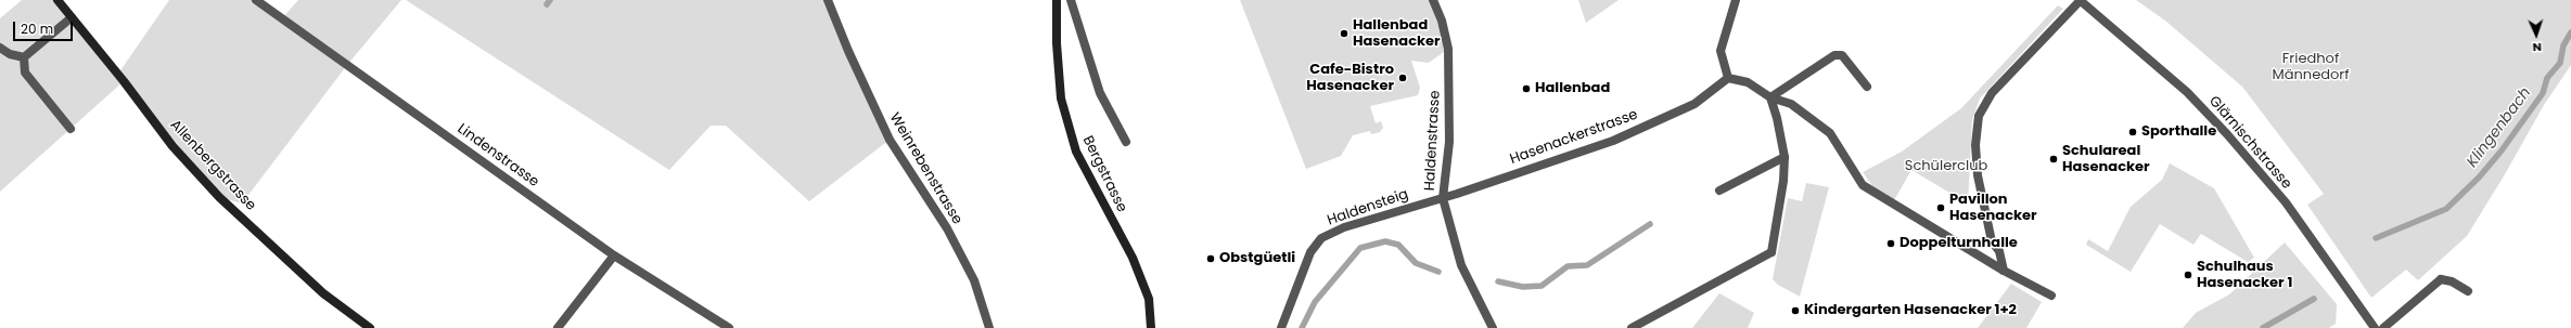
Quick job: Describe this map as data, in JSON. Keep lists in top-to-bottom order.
{
  "streets": {
    "street": [
      "Hasenackerstrasse",
      "Haldenstrasse",
      "Glärnischstrasse",
      "Lindenstrasse",
      "Allenbergstrasse",
      "Weinrebenstrasse",
      "Bergstrasse",
      "Haldensteig"
    ]
  },
  "crossings": [
    ["Hasenackerstrasse", "Haldenstrasse"],
    ["Hasenackerstrasse", "Haldensteig"],
    ["Haldenstrasse", "Haldensteig"]
  ],
  "water": ["Klingenbach"],
  "parks": ["Friedhof Männedorf", "Schülerclub"],
  "places": [
    "Hallenbad Hasenacker",
    "Cafe-Bistro Hasenacker",
    "Hallenbad",
    "Sporthalle",
    "Schulareal Hasenacker",
    "Pavillon Hasenacker",
    "Doppelturnhalle",
    "Obstgüetli",
    "Schulhaus Hasenacker 1",
    "Kindergarten Hasenacker 1+2"
  ],
  "scale_bar": "20 m",
  "north": "bottom"
}
